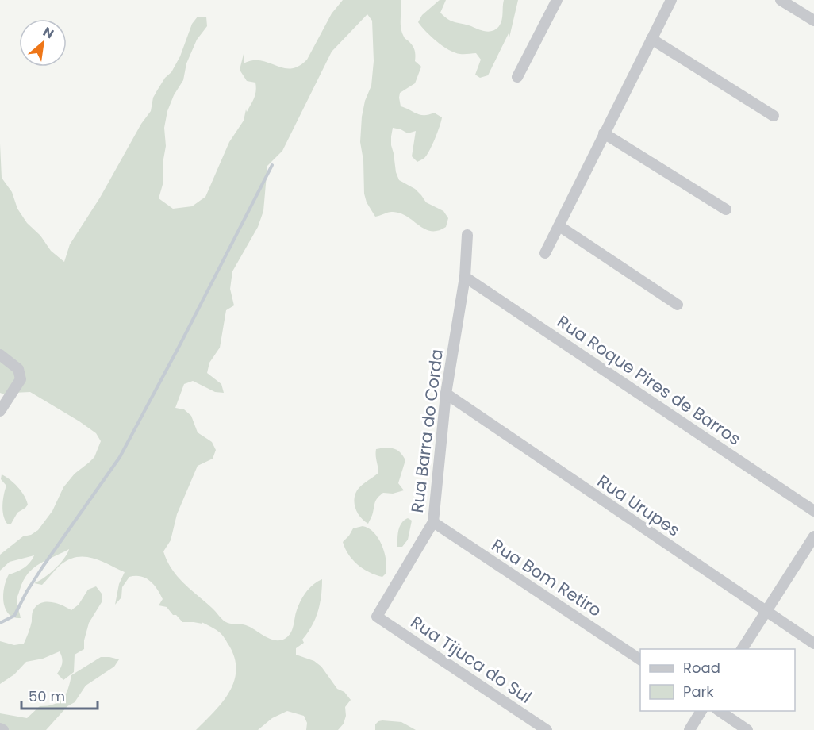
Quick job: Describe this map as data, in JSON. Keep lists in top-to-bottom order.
{
  "streets": {
    "street": [
      "Rua Roque Pires de Barros",
      "Rua Barra do Corda",
      "Rua Urupes",
      "Rua Bom Retiro",
      "Rua Tijuca do Sul"
    ]
  },
  "crossings": [
    ["Rua Roque Pires de Barros", "Rua Barra do Corda"],
    ["Rua Barra do Corda", "Rua Urupes"],
    ["Rua Barra do Corda", "Rua Bom Retiro"],
    ["Rua Barra do Corda", "Rua Tijuca do Sul"]
  ],
  "legend": ["Road", "Park"],
  "scale_bar": "50 m",
  "north": "top right"
}
